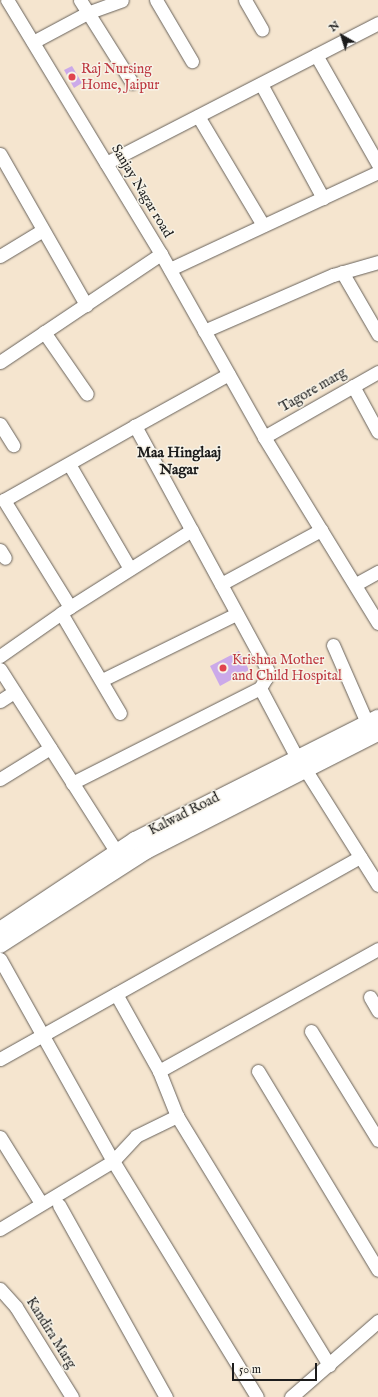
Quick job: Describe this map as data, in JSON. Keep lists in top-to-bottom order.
{
  "streets": {
    "main road": ["Kalwad Road"],
    "street": ["Sanjay Nagar road", "Tagore marg", "Kandira Marg"]
  },
  "districts": ["Maa Hinglaaj Nagar"],
  "places": ["Raj Nursing Home, Jaipur", "Krishna Mother and Child Hospital"],
  "scale_bar": "50 m",
  "north": "top left"
}
